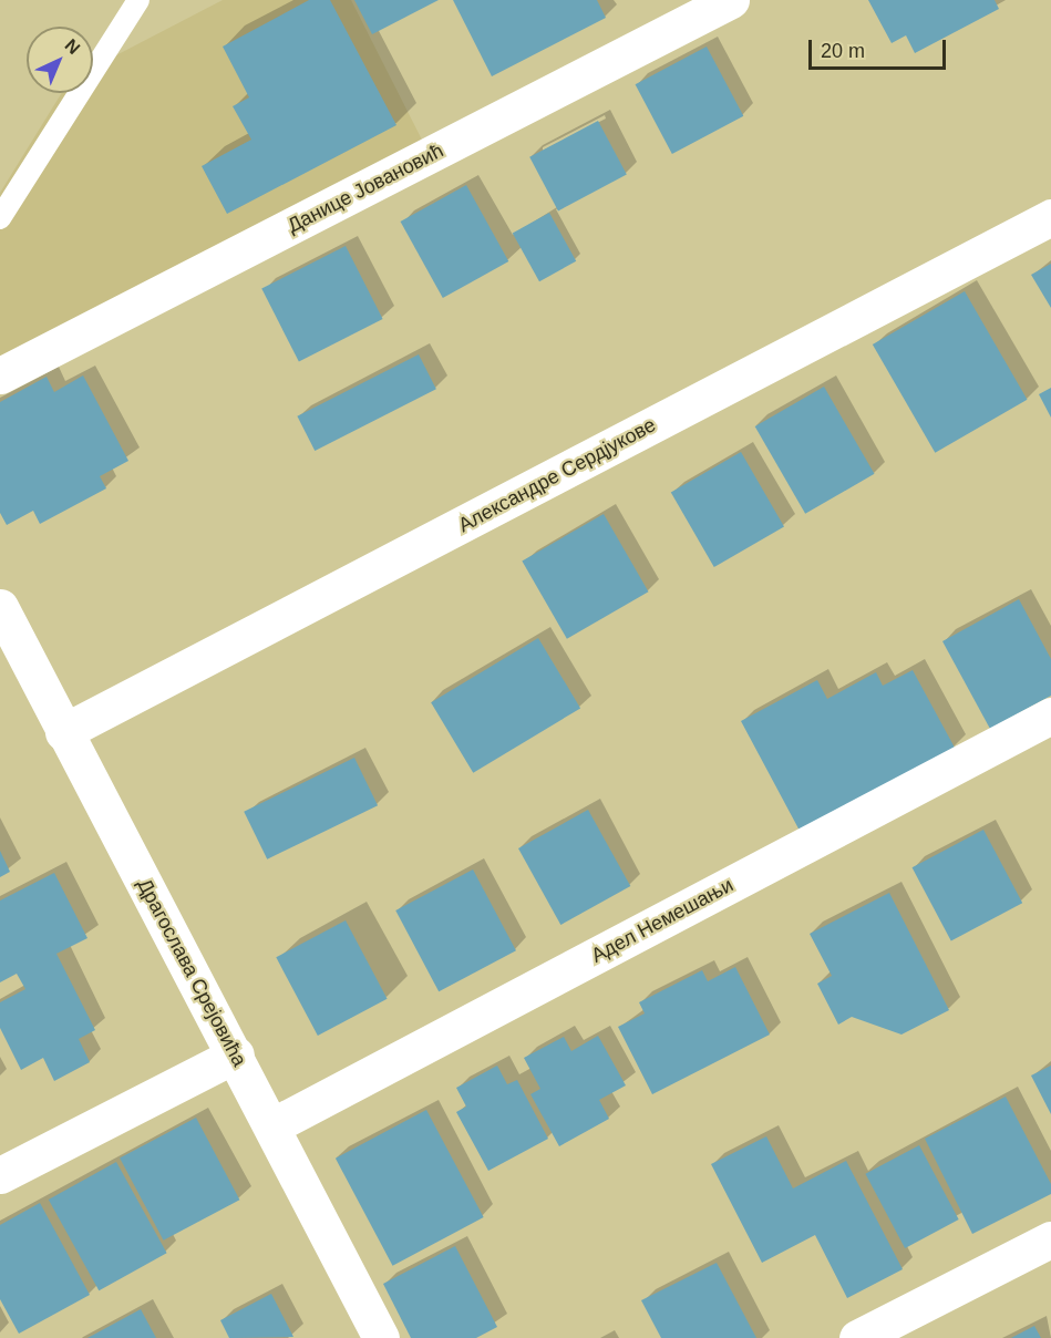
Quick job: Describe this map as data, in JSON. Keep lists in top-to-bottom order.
{
  "streets": {
    "street": [
      "Данице Јовановић",
      "Александре Сердјукове",
      "Адел Немешањи",
      "Драгослава Срејовића"
    ]
  },
  "crossings": [
    ["Александре Сердјукове", "Драгослава Срејовића"],
    ["Адел Немешањи", "Драгослава Срејовића"]
  ],
  "scale_bar": "20 m",
  "north": "top right"
}
